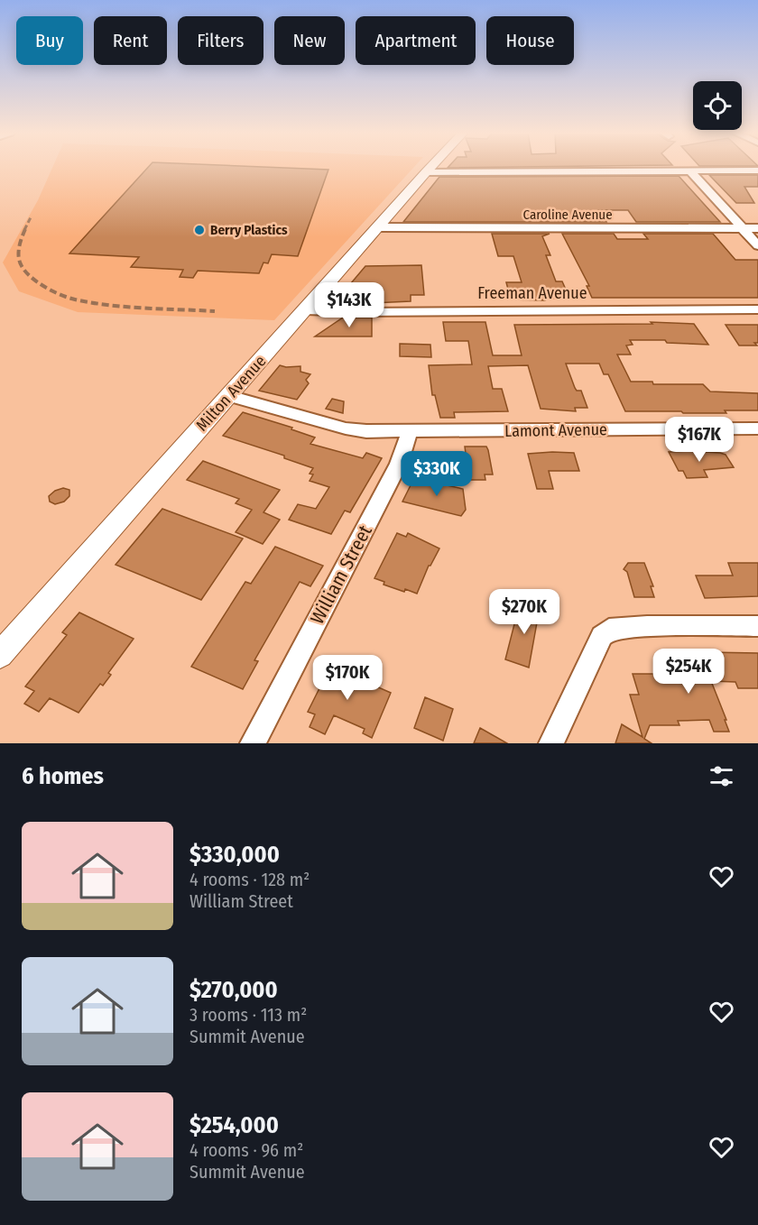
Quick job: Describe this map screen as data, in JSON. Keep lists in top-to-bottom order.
{
  "streets": {
    "main road": ["Milton Avenue"],
    "street": [
      "Caroline Avenue",
      "Freeman Avenue",
      "Lamont Avenue",
      "William Street"
    ]
  },
  "crossings": [
    ["Caroline Avenue", "Milton Avenue"],
    ["Freeman Avenue", "Milton Avenue"],
    ["Milton Avenue", "Lamont Avenue"],
    ["Lamont Avenue", "William Street"]
  ],
  "places": ["Berry Plastics"],
  "page": {
    "chip": [
      "Buy",
      "Rent",
      "Filters",
      "New",
      "Apartment",
      "House"
    ],
    "price": [
      "$143K",
      "$167K",
      "$330K",
      "$270K",
      "$254K",
      "$170K"
    ],
    "heading": "6 homes",
    "list": [
      {
        "name": "$330,000",
        "note": "4 rooms · 128 m² · William Street"
      },
      {
        "name": "$270,000",
        "note": "3 rooms · 113 m² · Summit Avenue"
      },
      {
        "name": "$254,000",
        "note": "4 rooms · 96 m² · Summit Avenue"
      }
    ]
  }
}
